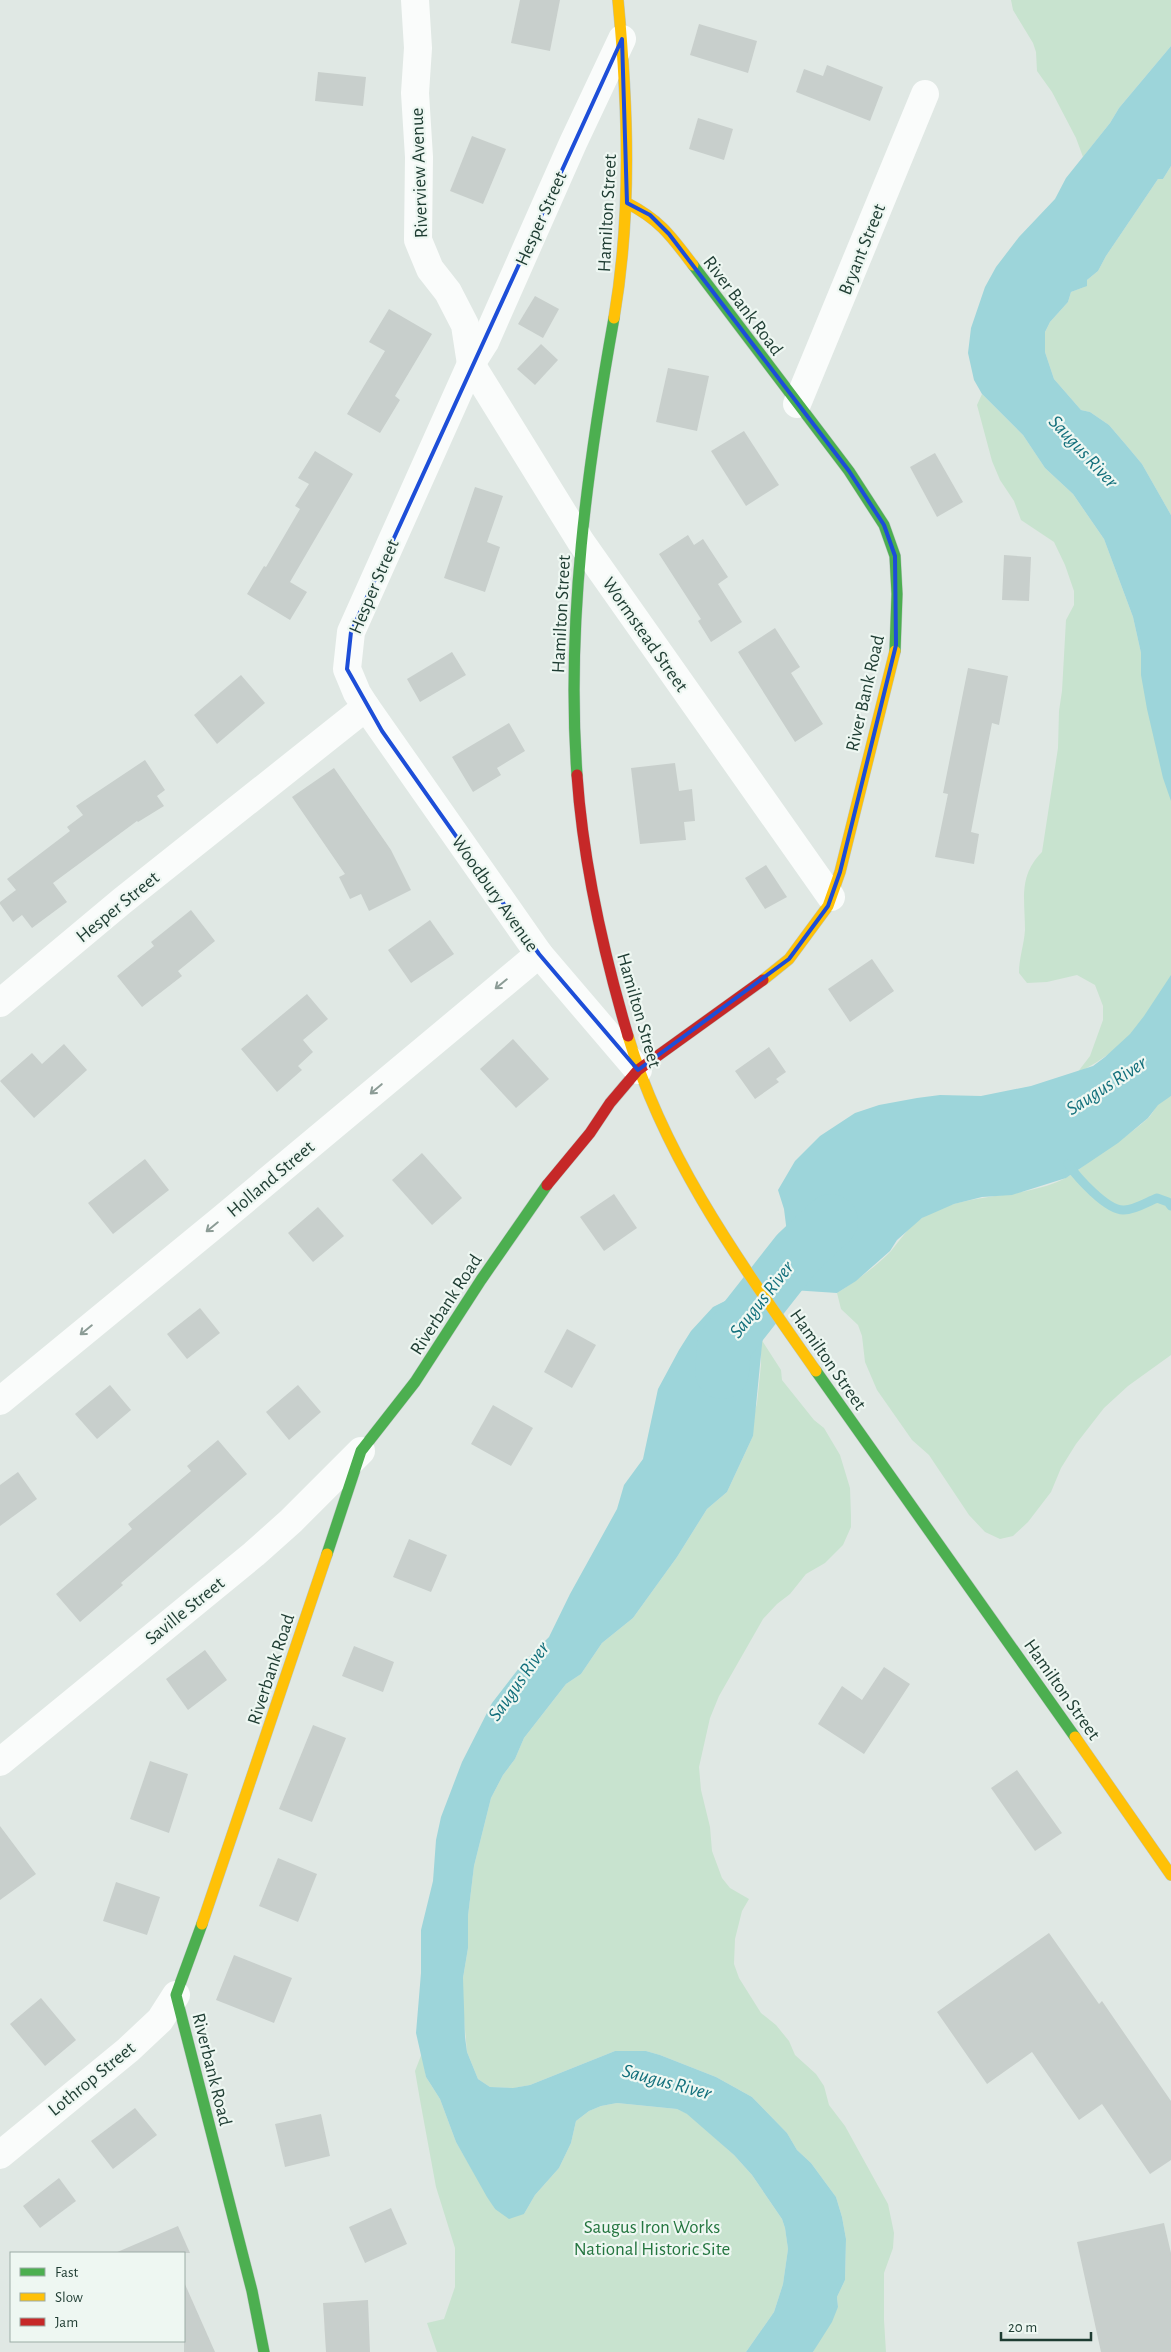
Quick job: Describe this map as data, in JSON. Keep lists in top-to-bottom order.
{
  "streets": {
    "street": [
      "Riverview Avenue",
      "Hamilton Street",
      "Hesper Street",
      "Bryant Street",
      "River Bank Road",
      "Wormstead Street",
      "Woodbury Avenue",
      "Holland Street",
      "Riverbank Road",
      "Saville Street",
      "Lothrop Street"
    ]
  },
  "crossings": [
    ["Riverview Avenue", "Hesper Street"],
    ["Riverview Avenue", "Wormstead Street"],
    ["Hamilton Street", "Hesper Street"],
    ["Hamilton Street", "River Bank Road"],
    ["Hamilton Street", "Wormstead Street"],
    ["Hamilton Street", "Woodbury Avenue"],
    ["Hamilton Street", "Riverbank Road"],
    ["Hesper Street", "Wormstead Street"],
    ["Hesper Street", "Woodbury Avenue"],
    ["Bryant Street", "River Bank Road"],
    ["River Bank Road", "Wormstead Street"],
    ["River Bank Road", "Woodbury Avenue"],
    ["River Bank Road", "Riverbank Road"],
    ["Woodbury Avenue", "Holland Street"],
    ["Woodbury Avenue", "Riverbank Road"],
    ["Riverbank Road", "Saville Street"],
    ["Riverbank Road", "Lothrop Street"]
  ],
  "one_way": ["Holland Street"],
  "water": ["Saugus River"],
  "parks": ["Saugus Iron Works National Historic Site"],
  "legend": ["Fast", "Slow", "Jam"],
  "scale_bar": "20 m"
}
